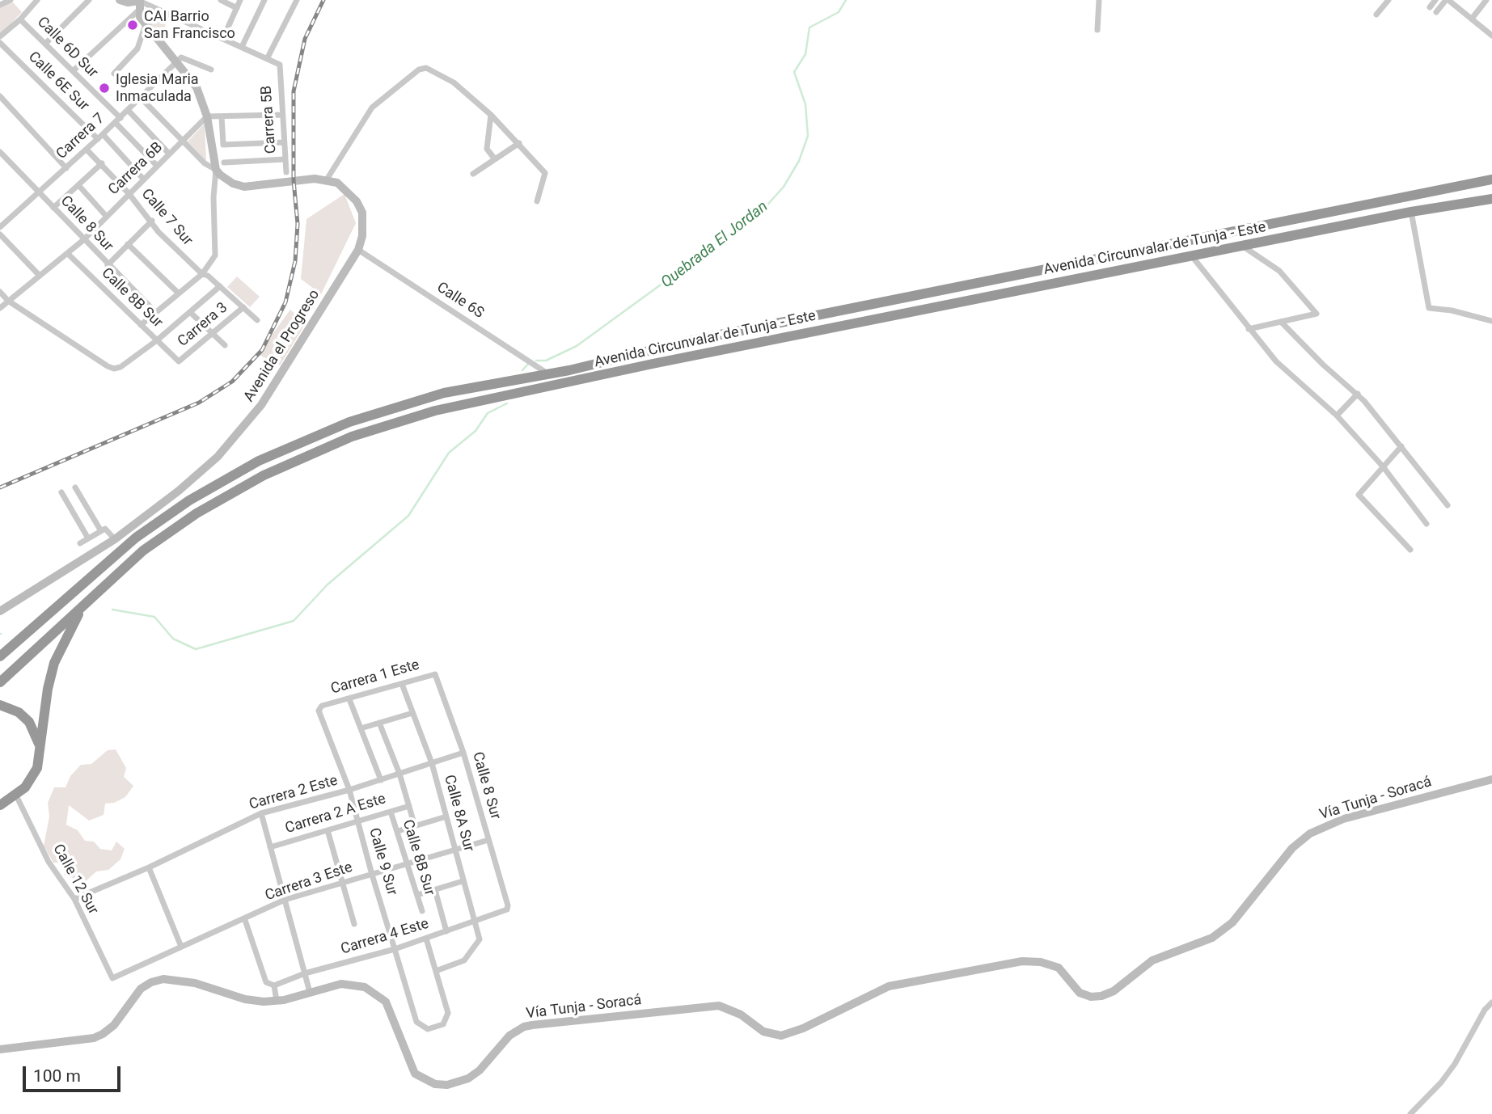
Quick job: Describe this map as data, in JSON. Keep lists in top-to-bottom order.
{
  "streets": {
    "highway": ["Avenida Circunvalar de Tunja - Este"],
    "main road": ["Avenida el Progreso", "Vía Tunja - Soracá"],
    "street": [
      "Calle 6D Sur",
      "Calle 6E Sur",
      "Carrera 5B",
      "Carrera 7",
      "Carrera 6B",
      "Calle 7 Sur",
      "Calle 8 Sur",
      "Calle 8B Sur",
      "Calle 6S",
      "Carrera 3",
      "Carrera 1 Este",
      "Carrera 2 Este",
      "Calle 8A Sur",
      "Carrera 2 A Este",
      "Calle 9 Sur",
      "Calle 12 Sur",
      "Carrera 3 Este",
      "Carrera 4 Este"
    ]
  },
  "crossings": [
    ["Calle 6D Sur", "Carrera 7"],
    ["Calle 6D Sur", "Carrera 6B"],
    ["Calle 6E Sur", "Carrera 7"],
    ["Calle 6E Sur", "Carrera 6B"],
    ["Carrera 7", "Calle 7 Sur"],
    ["Carrera 7", "Calle 8 Sur"],
    ["Carrera 6B", "Calle 7 Sur"],
    ["Carrera 6B", "Calle 8 Sur"],
    ["Carrera 6B", "Calle 8B Sur"],
    ["Calle 7 Sur", "Carrera 3"],
    ["Calle 8 Sur", "Carrera 1 Este"],
    ["Calle 8 Sur", "Carrera 2 Este"],
    ["Calle 8 Sur", "Carrera 3 Este"],
    ["Calle 8 Sur", "Carrera 4 Este"],
    ["Avenida Circunvalar de Tunja - Este", "Calle 6S"],
    ["Calle 8B Sur", "Carrera 3"],
    ["Calle 8B Sur", "Carrera 2 A Este"],
    ["Calle 8B Sur", "Carrera 3 Este"],
    ["Calle 6S", "Avenida el Progreso"],
    ["Carrera 1 Este", "Calle 8A Sur"],
    ["Carrera 1 Este", "Calle 9 Sur"],
    ["Carrera 2 Este", "Calle 8A Sur"],
    ["Carrera 2 Este", "Calle 9 Sur"],
    ["Carrera 2 Este", "Calle 12 Sur"],
    ["Calle 8A Sur", "Calle 9 Sur"],
    ["Calle 8A Sur", "Carrera 3 Este"],
    ["Calle 8A Sur", "Carrera 4 Este"],
    ["Carrera 2 A Este", "Calle 9 Sur"],
    ["Calle 9 Sur", "Carrera 3 Este"],
    ["Calle 9 Sur", "Carrera 4 Este"],
    ["Calle 12 Sur", "Carrera 3 Este"]
  ],
  "water": ["Quebrada El Jordan"],
  "places": ["CAI Barrio San Francisco", "Iglesia Maria Inmaculada"],
  "scale_bar": "100 m"
}
